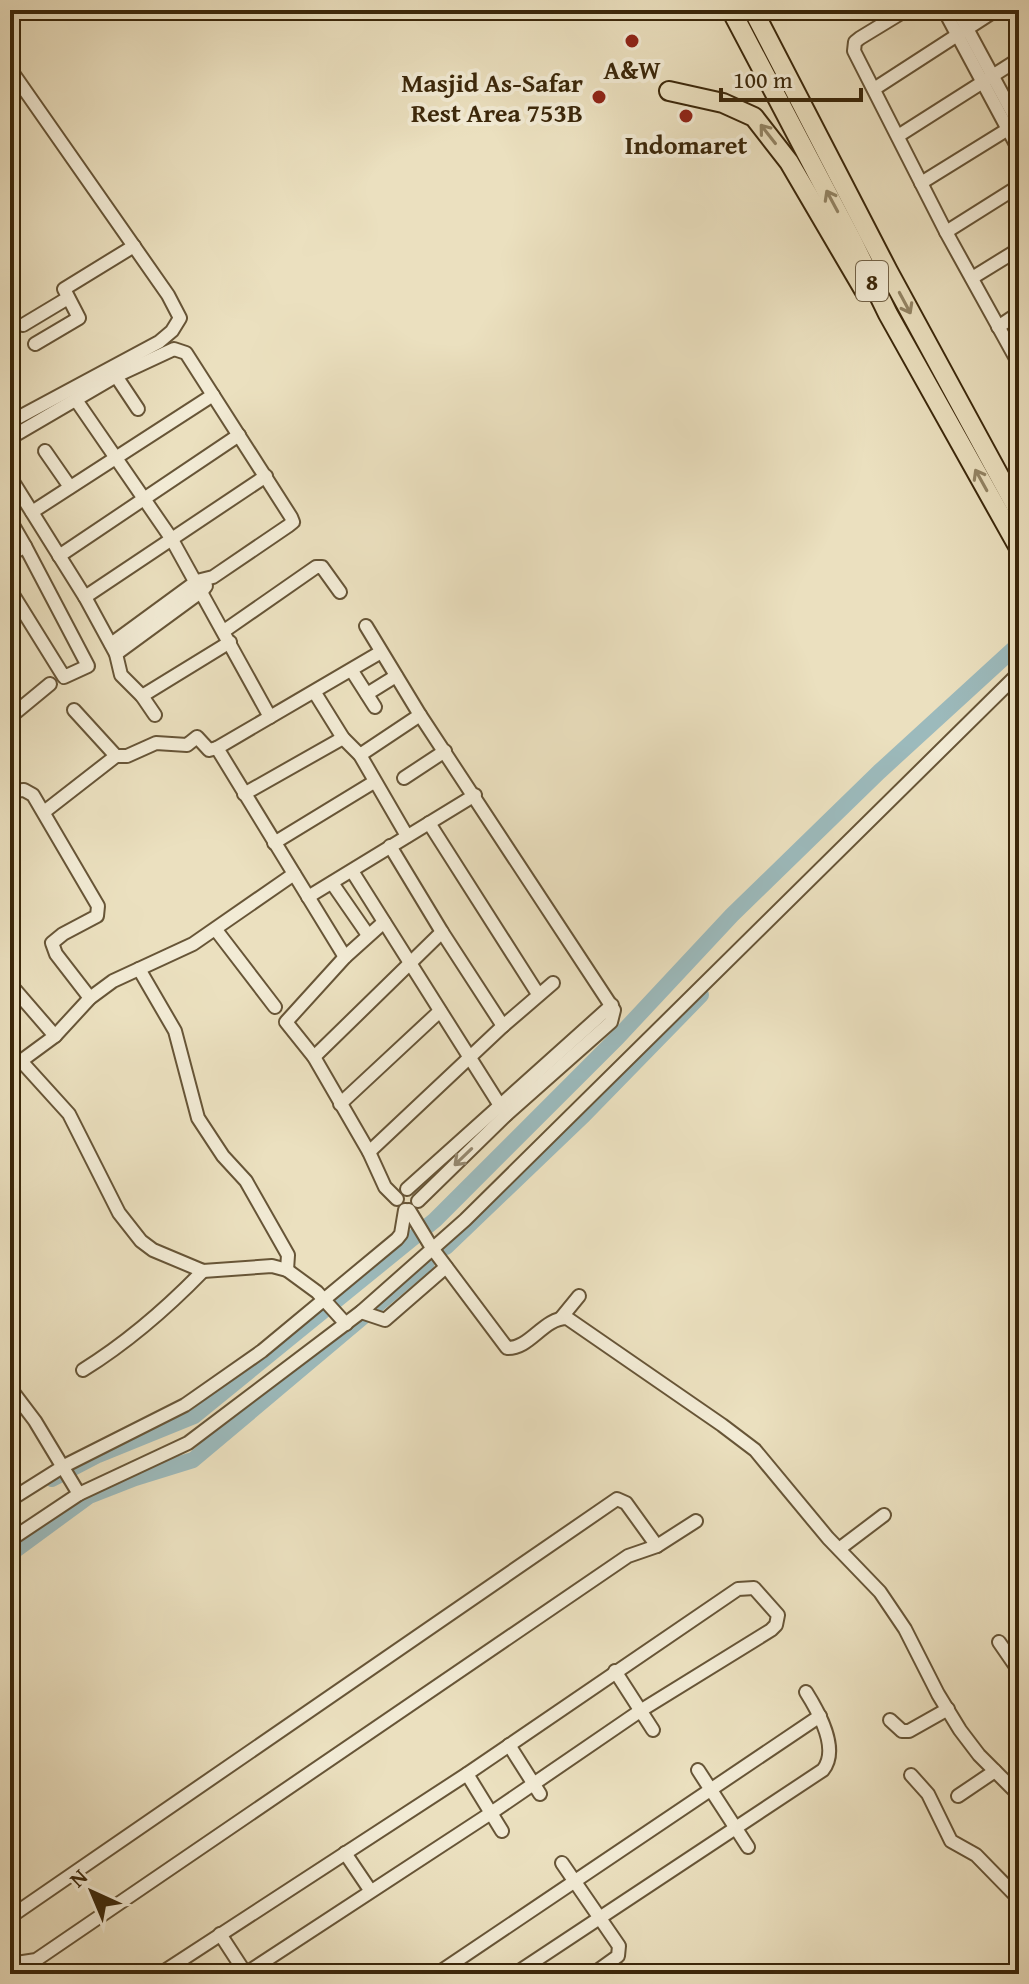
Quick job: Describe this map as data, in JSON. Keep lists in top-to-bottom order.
{
  "streets": {
    "highway": ["8"]
  },
  "places": ["A&W", "Masjid As-Safar Rest Area 753B", "Indomaret"],
  "scale_bar": "100 m",
  "north": "top left"
}
